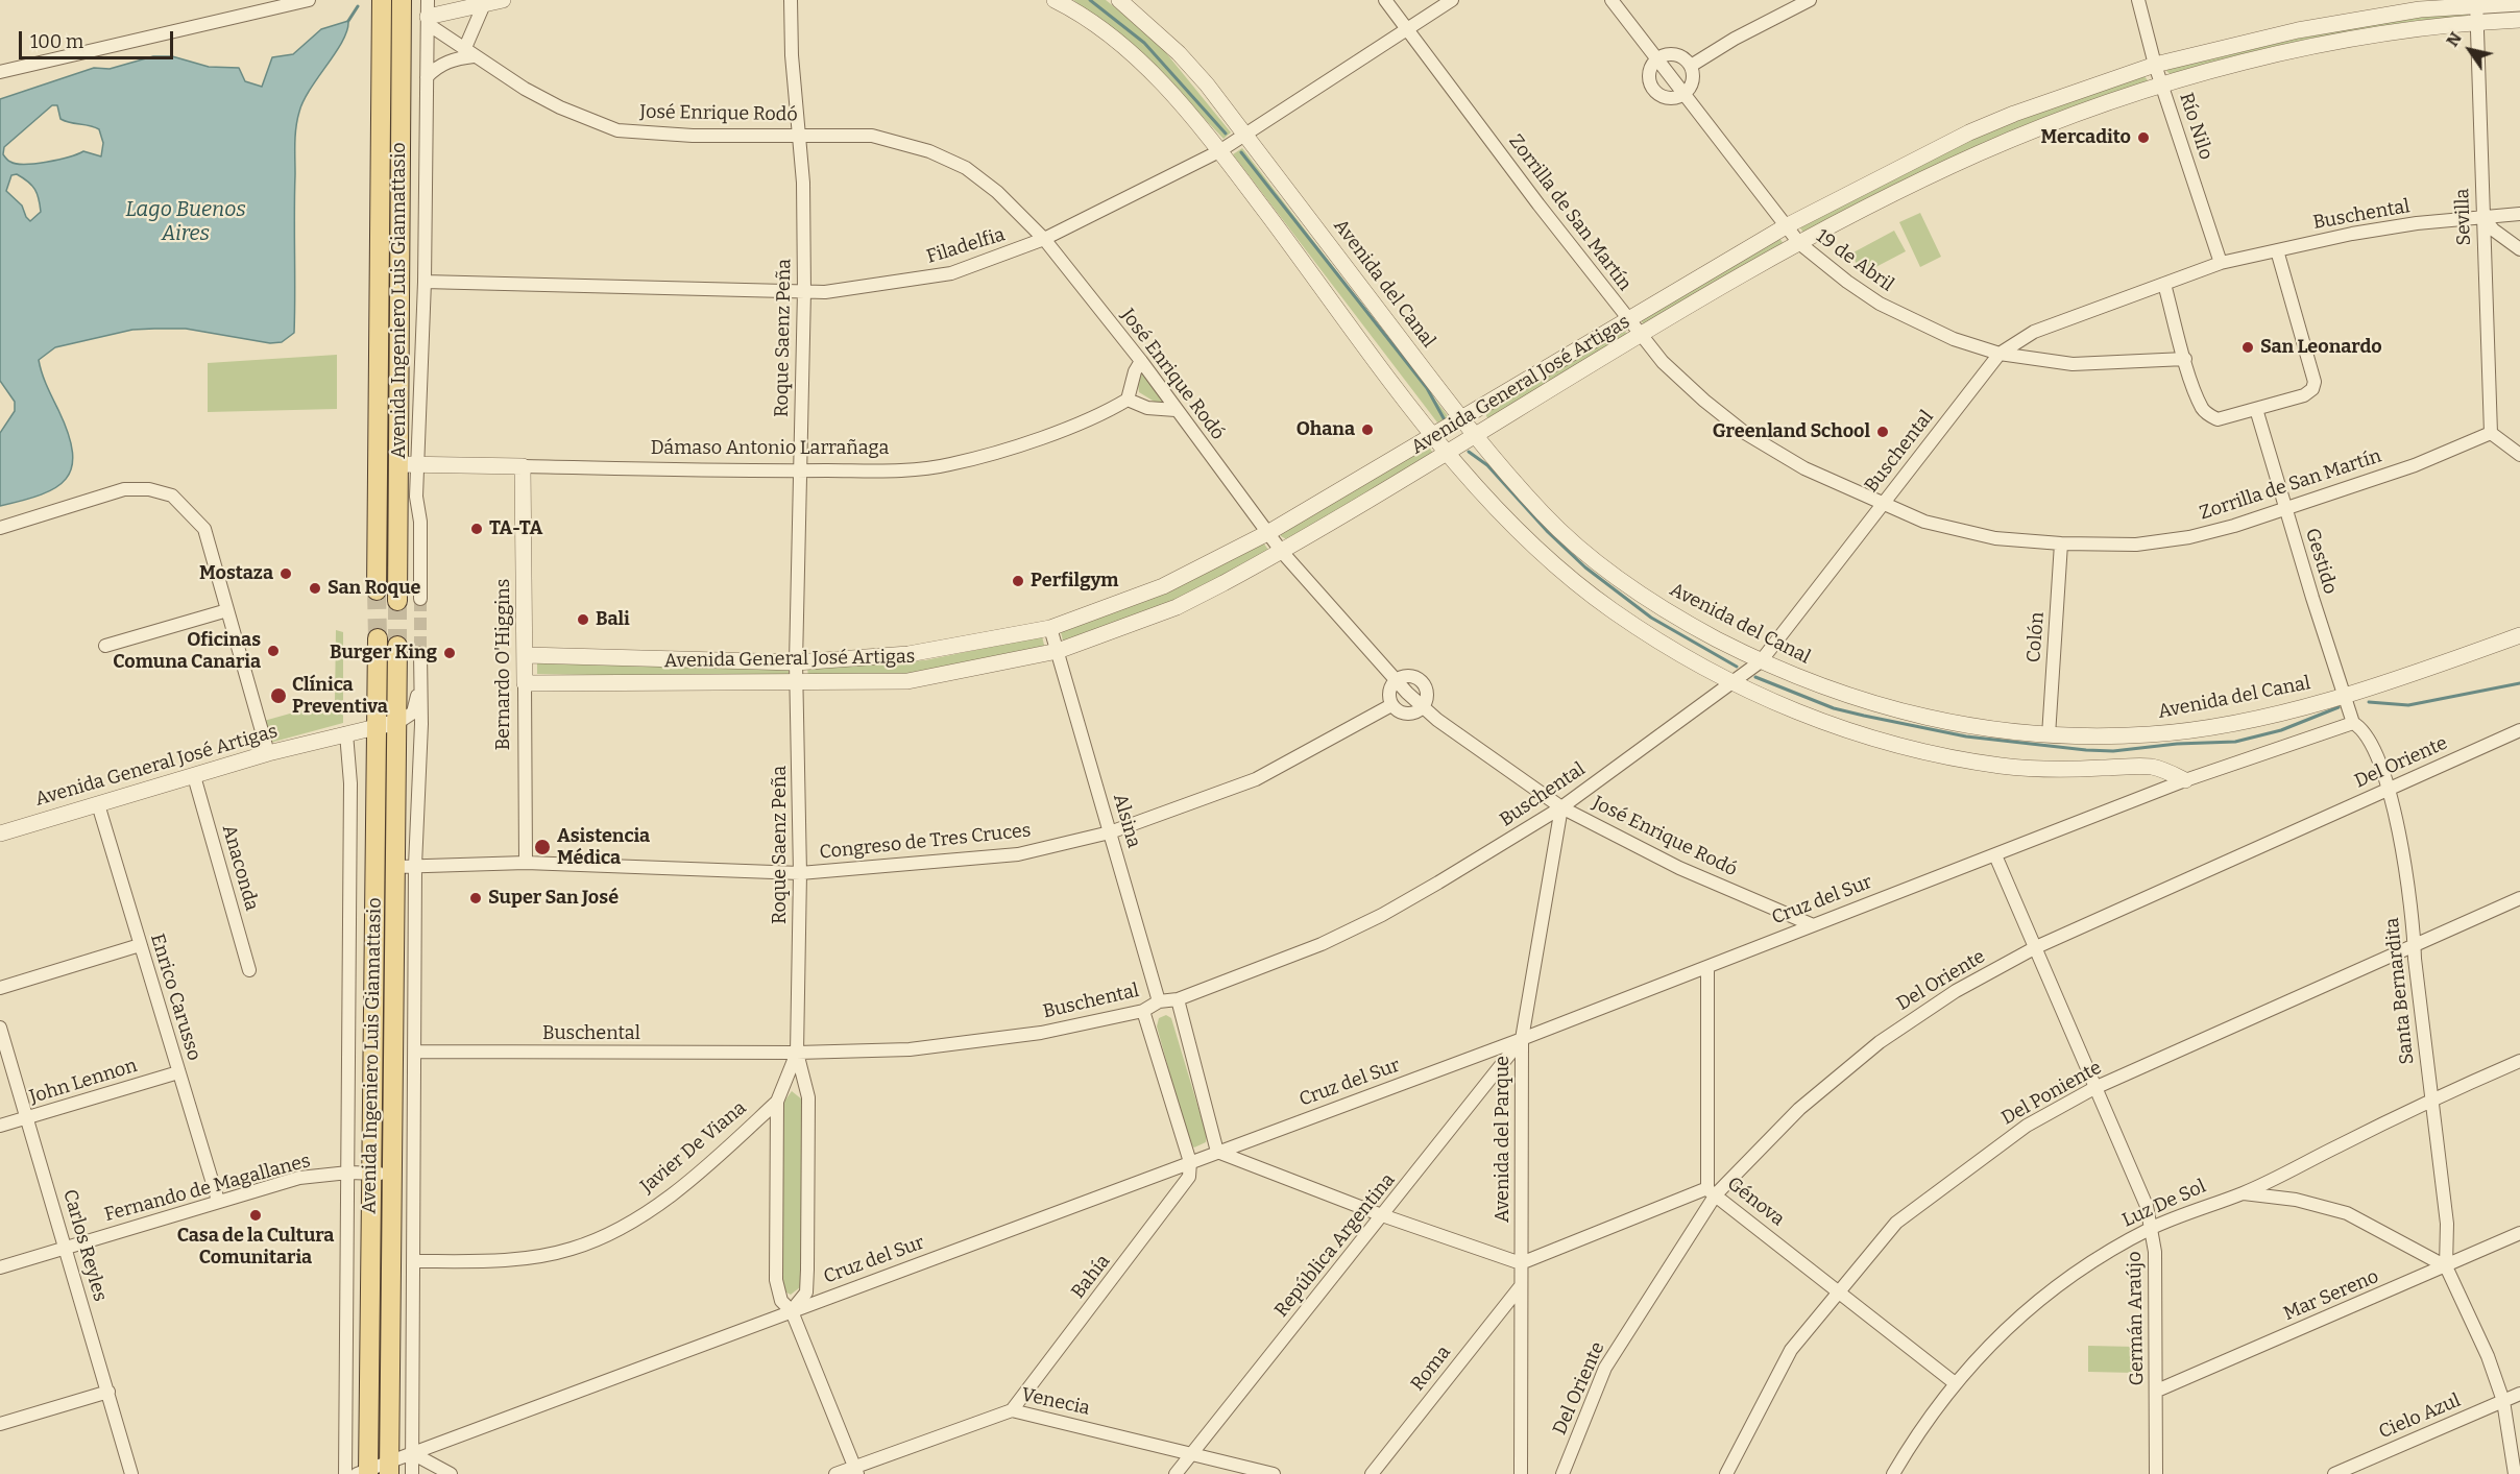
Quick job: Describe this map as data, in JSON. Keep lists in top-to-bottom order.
{
  "streets": {
    "main road": ["Avenida Ingeniero Luis Giannattasio"],
    "street": [
      "José Enrique Rodó",
      "Río Nilo",
      "Zorrilla de San Martín",
      "Buschental",
      "Sevilla",
      "Filadelfia",
      "19 de Abril",
      "Avenida del Canal",
      "Roque Saenz Peña",
      "Avenida General José Artigas",
      "Dámaso Antonio Larrañaga",
      "Gestido",
      "Colón",
      "Bernardo O'Higgins",
      "Del Oriente",
      "Alsina",
      "Congreso de Tres Cruces",
      "Anaconda",
      "Cruz del Sur",
      "Santa Bernardita",
      "Enrico Carusso",
      "John Lennon",
      "Del Poniente",
      "Avenida del Parque",
      "Javier De Viana",
      "Fernando de Magallanes",
      "Génova",
      "Luz De Sol",
      "Carlos Reyles",
      "República Argentina",
      "Bahía",
      "Mar Sereno",
      "Germán Araújo",
      "Roma",
      "Venecia",
      "Cielo Azul"
    ]
  },
  "crossings": [
    ["José Enrique Rodó", "Buschental"],
    ["José Enrique Rodó", "Filadelfia"],
    ["José Enrique Rodó", "Avenida Ingeniero Luis Giannattasio"],
    ["José Enrique Rodó", "Roque Saenz Peña"],
    ["José Enrique Rodó", "Avenida General José Artigas"],
    ["José Enrique Rodó", "Cruz del Sur"],
    ["José Enrique Rodó", "Avenida del Parque"],
    ["Río Nilo", "Buschental"],
    ["Río Nilo", "Avenida General José Artigas"],
    ["Zorrilla de San Martín", "Buschental"],
    ["Zorrilla de San Martín", "Sevilla"],
    ["Zorrilla de San Martín", "Filadelfia"],
    ["Zorrilla de San Martín", "Avenida General José Artigas"],
    ["Zorrilla de San Martín", "Gestido"],
    ["Zorrilla de San Martín", "Colón"],
    ["Buschental", "Sevilla"],
    ["Buschental", "19 de Abril"],
    ["Buschental", "Avenida del Canal"],
    ["Buschental", "Roque Saenz Peña"],
    ["Buschental", "Alsina"],
    ["Buschental", "Avenida del Parque"],
    ["Sevilla", "Avenida General José Artigas"],
    ["Filadelfia", "Avenida del Canal"],
    ["Filadelfia", "Avenida Ingeniero Luis Giannattasio"],
    ["Filadelfia", "Roque Saenz Peña"],
    ["19 de Abril", "Avenida General José Artigas"],
    ["Avenida del Canal", "Avenida General José Artigas"],
    ["Avenida del Canal", "Gestido"],
    ["Avenida del Canal", "Colón"],
    ["Avenida Ingeniero Luis Giannattasio", "Avenida General José Artigas"],
    ["Avenida Ingeniero Luis Giannattasio", "Dámaso Antonio Larrañaga"],
    ["Avenida Ingeniero Luis Giannattasio", "Congreso de Tres Cruces"],
    ["Avenida Ingeniero Luis Giannattasio", "Cruz del Sur"],
    ["Avenida Ingeniero Luis Giannattasio", "Fernando de Magallanes"],
    ["Roque Saenz Peña", "Avenida General José Artigas"],
    ["Roque Saenz Peña", "Dámaso Antonio Larrañaga"],
    ["Roque Saenz Peña", "Congreso de Tres Cruces"],
    ["Roque Saenz Peña", "Cruz del Sur"],
    ["Roque Saenz Peña", "Javier De Viana"],
    ["Roque Saenz Peña", "Venecia"],
    ["Avenida General José Artigas", "Bernardo O'Higgins"],
    ["Avenida General José Artigas", "Alsina"],
    ["Avenida General José Artigas", "Anaconda"],
    ["Avenida General José Artigas", "Enrico Carusso"],
    ["Dámaso Antonio Larrañaga", "Bernardo O'Higgins"],
    ["Gestido", "Cruz del Sur"],
    ["Gestido", "Santa Bernardita"],
    ["Bernardo O'Higgins", "Congreso de Tres Cruces"],
    ["Del Oriente", "Santa Bernardita"],
    ["Del Oriente", "Génova"],
    ["Del Oriente", "Germán Araújo"],
    ["Alsina", "Congreso de Tres Cruces"],
    ["Cruz del Sur", "Santa Bernardita"],
    ["Cruz del Sur", "Avenida del Parque"],
    ["Cruz del Sur", "Génova"],
    ["Cruz del Sur", "República Argentina"],
    ["Cruz del Sur", "Bahía"],
    ["Cruz del Sur", "Germán Araújo"],
    ["Santa Bernardita", "Del Poniente"],
    ["Santa Bernardita", "Luz De Sol"],
    ["Santa Bernardita", "Mar Sereno"],
    ["Enrico Carusso", "John Lennon"],
    ["Enrico Carusso", "Fernando de Magallanes"],
    ["John Lennon", "Carlos Reyles"],
    ["Del Poniente", "Génova"],
    ["Del Poniente", "Germán Araújo"],
    ["Avenida del Parque", "República Argentina"],
    ["Avenida del Parque", "Roma"],
    ["Fernando de Magallanes", "Carlos Reyles"],
    ["Génova", "Luz De Sol"],
    ["Luz De Sol", "Germán Araújo"],
    ["República Argentina", "Venecia"],
    ["Bahía", "Venecia"],
    ["Mar Sereno", "Germán Araújo"]
  ],
  "water": ["Lago Buenos Aires"],
  "places": [
    "Mercadito",
    "San Leonardo",
    "Ohana",
    "Greenland School",
    "TA-TA",
    "Mostaza",
    "Perfilgym",
    "San Roque",
    "Bali",
    "Oficinas Comuna Canaria",
    "Burger King",
    "Clínica Preventiva",
    "Asistencia Médica",
    "Super San José",
    "Casa de la Cultura Comunitaria"
  ],
  "scale_bar": "100 m",
  "north": "top left"
}
